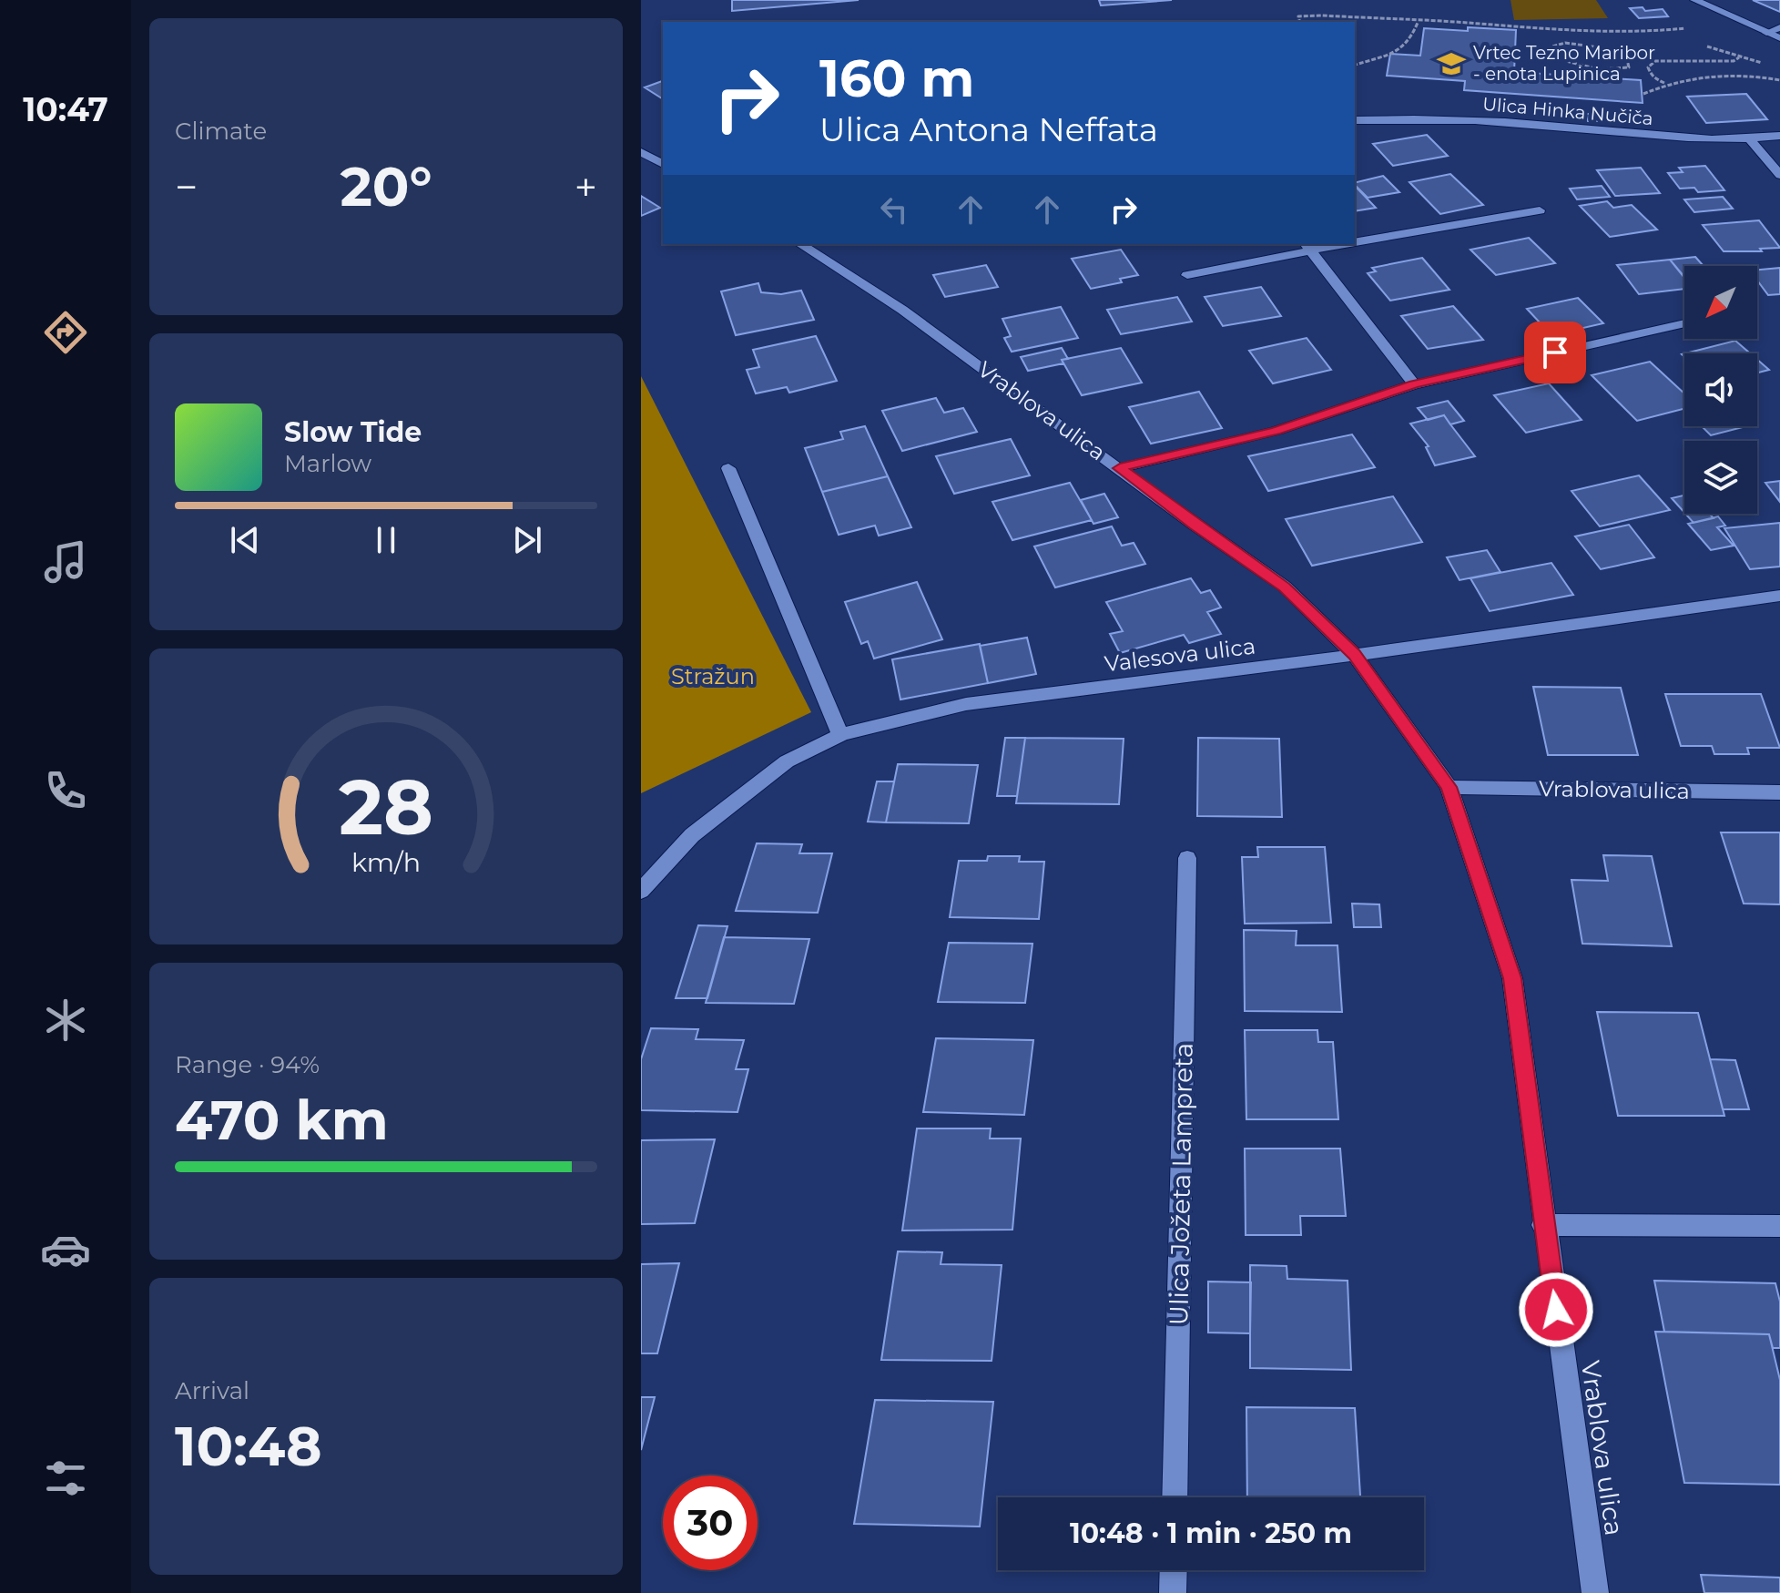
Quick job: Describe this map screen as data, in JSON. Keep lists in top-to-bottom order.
{
  "streets": {
    "street": [
      "Ulica Hinka Nučiča",
      "Vrablova ulica",
      "Valesova ulica",
      "Ulica Jožeta Lampreta"
    ]
  },
  "crossings": [
    ["Vrablova ulica", "Valesova ulica"]
  ],
  "parks": ["Stražun"],
  "places": {
    "school or university": ["Vrtec Tezno Maribor - enota Lupinica"]
  },
  "north": "bottom left",
  "page": {
    "tabs": "10:47",
    "tile": [
      "Climate",
      ["Range · 94%", "470 km"],
      ["Arrival", "10:48"]
    ],
    "turn": ["160 m", "Ulica Antona Neffata"],
    "heat": ["−", "20°", "+"],
    "song": ["Slow Tide", "Marlow"],
    "limit": "30",
    "trip": "10:48 · 1 min · 250 m",
    "gauge": ["28", "km/h"]
  }
}
